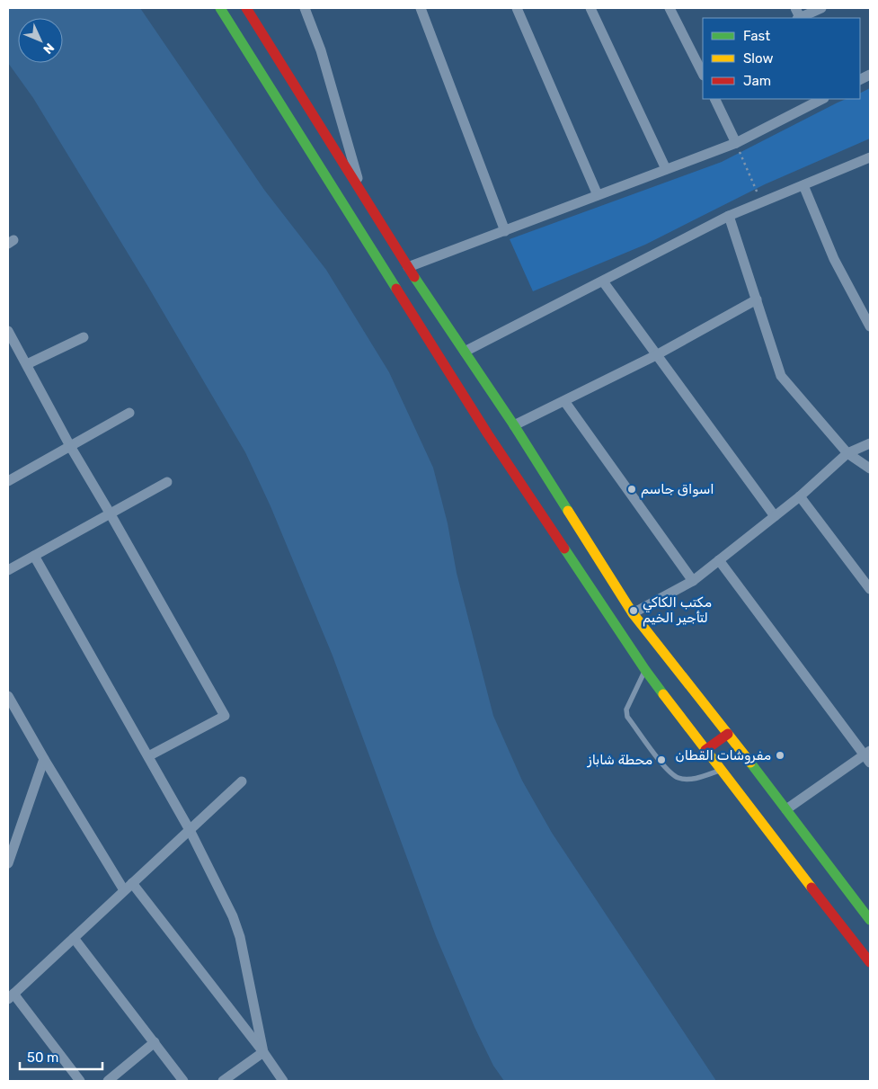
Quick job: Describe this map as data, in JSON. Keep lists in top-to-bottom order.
{
  "places": [
    "اسواق جاسم",
    "مكتب الكاكي لتأجير الخيم",
    "مفروشات القطان",
    "محطة شاباز"
  ],
  "legend": ["Fast", "Slow", "Jam"],
  "scale_bar": "50 m",
  "north": "bottom right"
}
